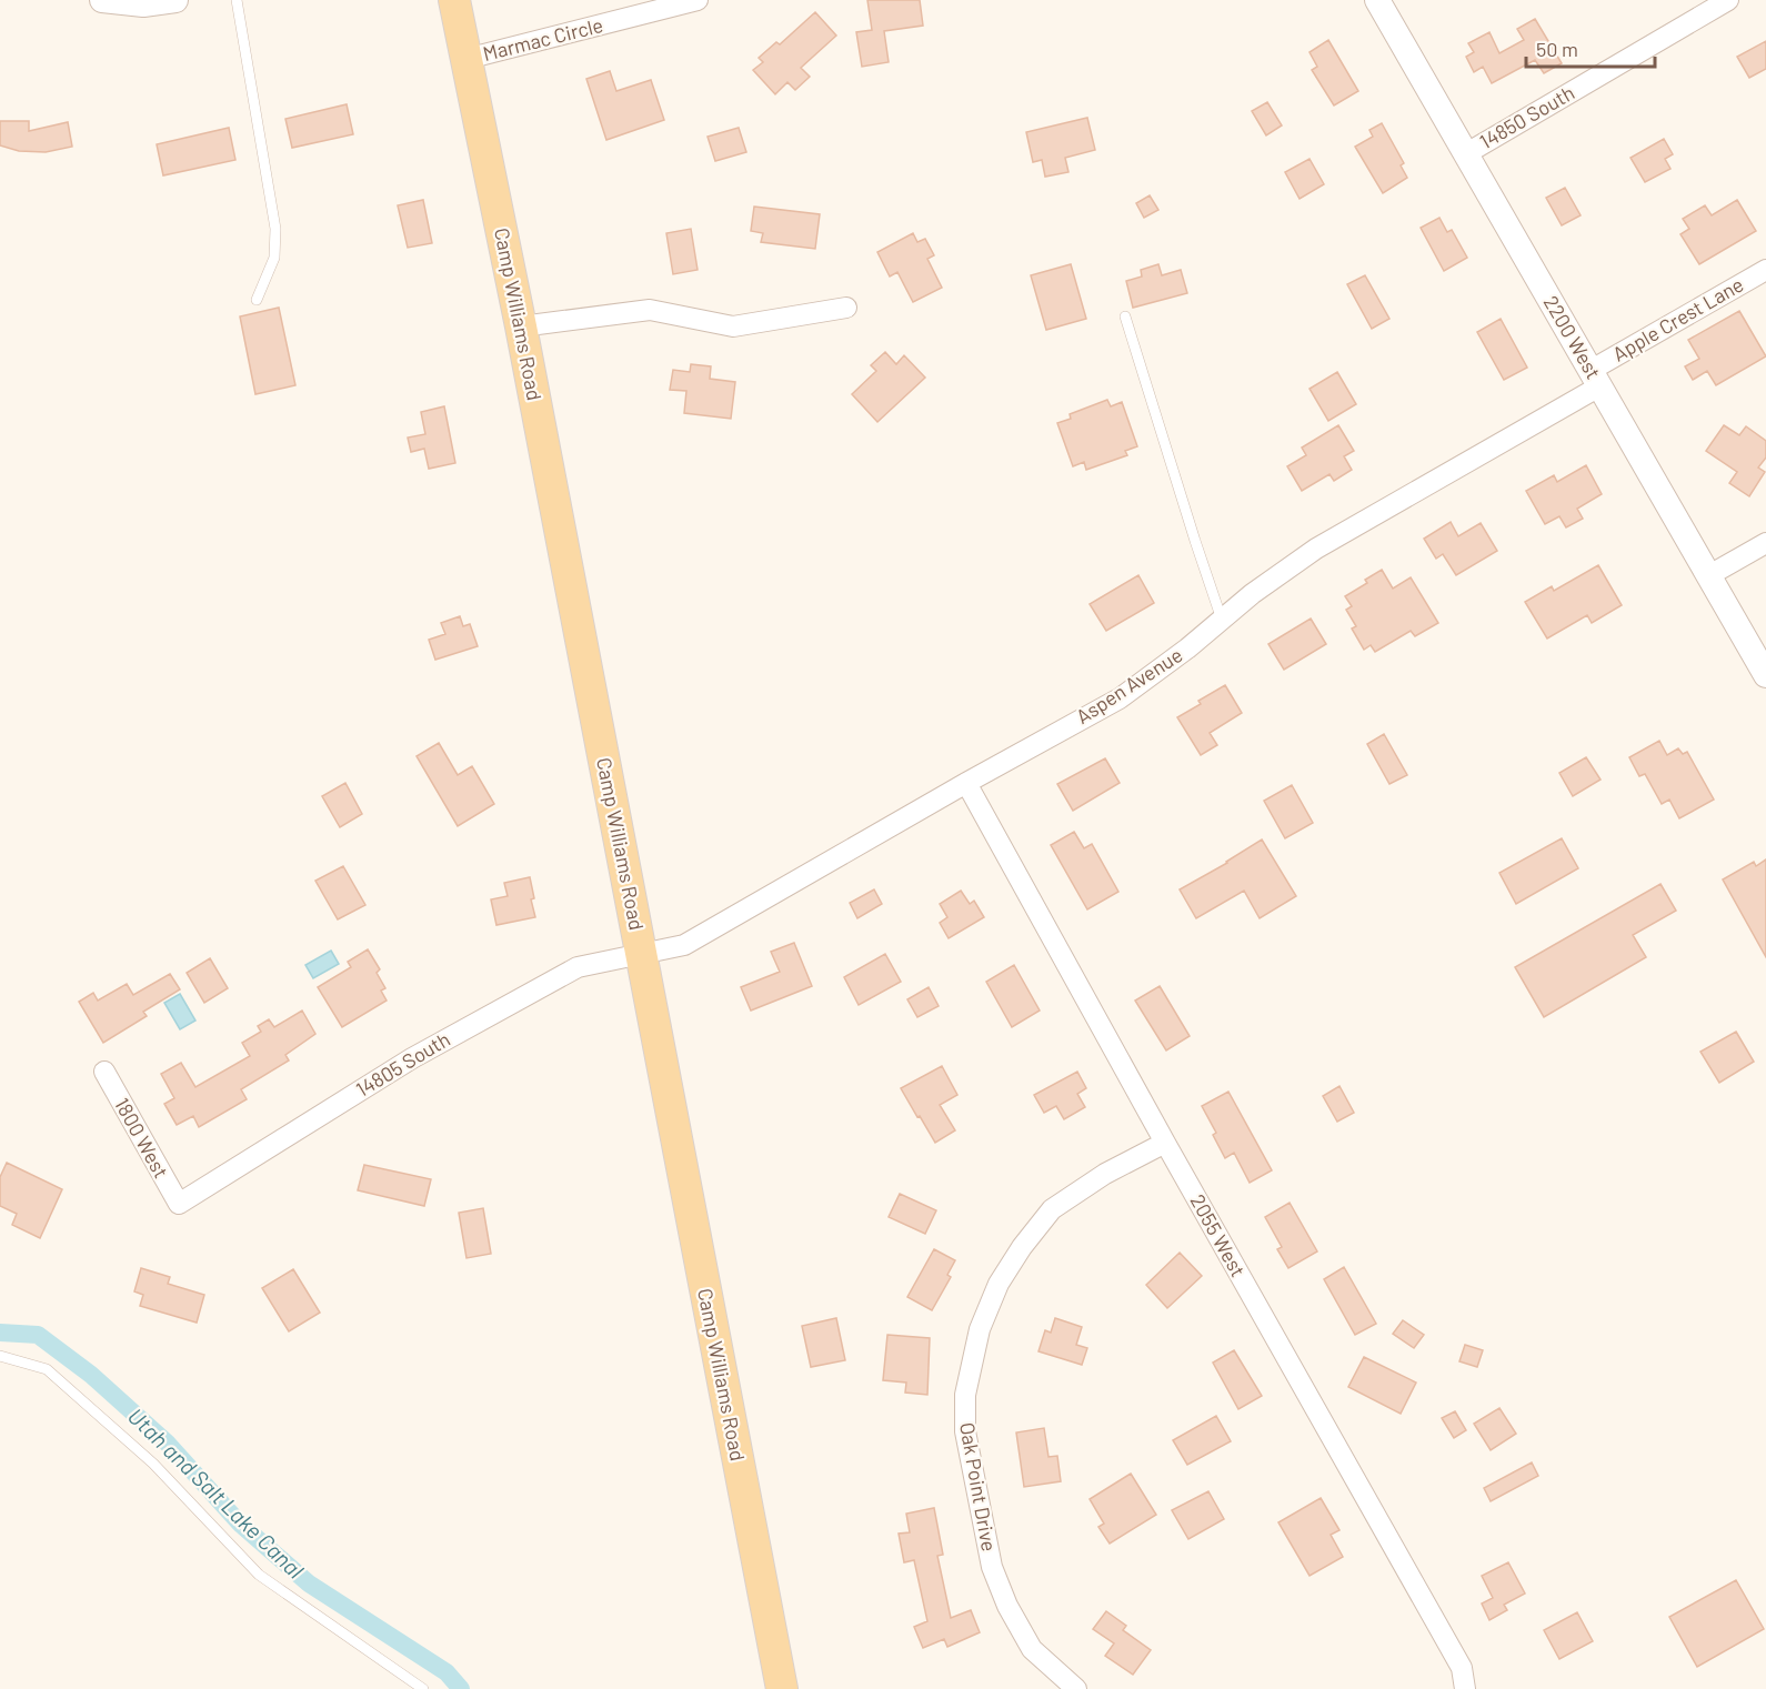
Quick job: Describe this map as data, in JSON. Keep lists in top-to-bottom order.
{
  "streets": {
    "main road": ["Camp Williams Road"],
    "street": [
      "Marmac Circle",
      "14850 South",
      "Apple Crest Lane",
      "2200 West",
      "Aspen Avenue",
      "14805 South",
      "1800 West",
      "2055 West",
      "Oak Point Drive"
    ]
  },
  "crossings": [
    ["Marmac Circle", "Camp Williams Road"],
    ["14850 South", "2200 West"],
    ["Camp Williams Road", "Aspen Avenue"],
    ["Camp Williams Road", "14805 South"],
    ["Apple Crest Lane", "2200 West"],
    ["Apple Crest Lane", "Aspen Avenue"],
    ["2200 West", "Aspen Avenue"],
    ["Aspen Avenue", "14805 South"],
    ["Aspen Avenue", "2055 West"],
    ["14805 South", "1800 West"],
    ["2055 West", "Oak Point Drive"]
  ],
  "water": ["Utah and Salt Lake Canal"],
  "scale_bar": "50 m"
}
